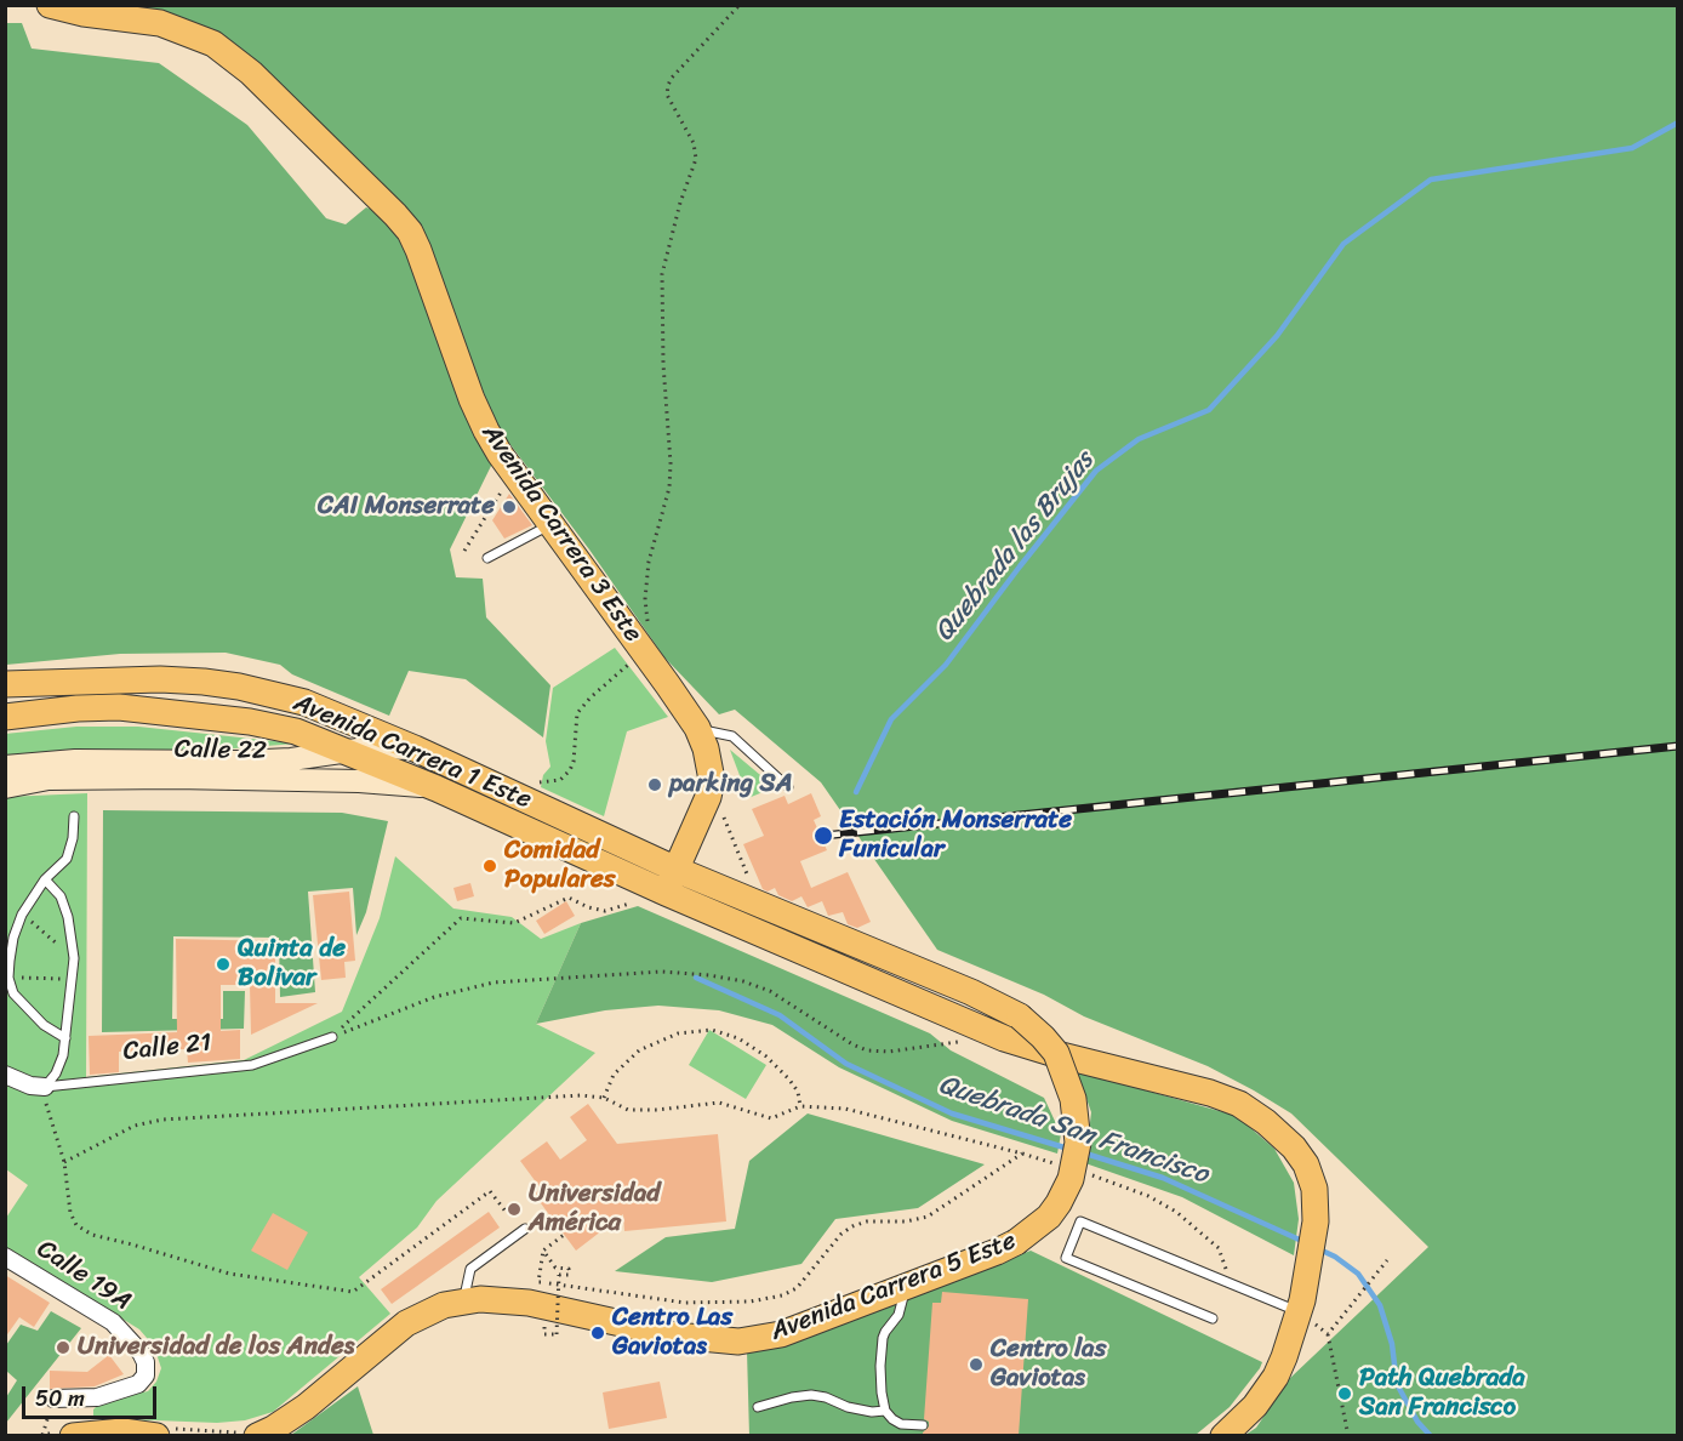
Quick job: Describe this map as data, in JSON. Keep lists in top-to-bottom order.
{
  "streets": {
    "main road": ["Avenida Carrera 3 Este", "Avenida Carrera 1 Este", "Avenida Carrera 5 Este"],
    "street": ["Calle 22", "Calle 21", "Calle 19A"]
  },
  "crossings": [
    ["Avenida Carrera 3 Este", "Avenida Carrera 1 Este"],
    ["Avenida Carrera 3 Este", "Avenida Carrera 5 Este"],
    ["Calle 22", "Avenida Carrera 1 Este"],
    ["Avenida Carrera 1 Este", "Avenida Carrera 5 Este"]
  ],
  "water": ["Quebrada las Brujas", "Quebrada San Francisco"],
  "places": [
    "CAI Monserrate",
    "parking SA",
    "Estación Monserrate Funicular",
    "Comidad Populares",
    "Quinta de Bolivar",
    "Universidad América",
    "Centro Las Gaviotas",
    "Universidad de los Andes",
    "Centro las Gaviotas",
    "Path Quebrada San Francisco"
  ],
  "scale_bar": "50 m"
}
